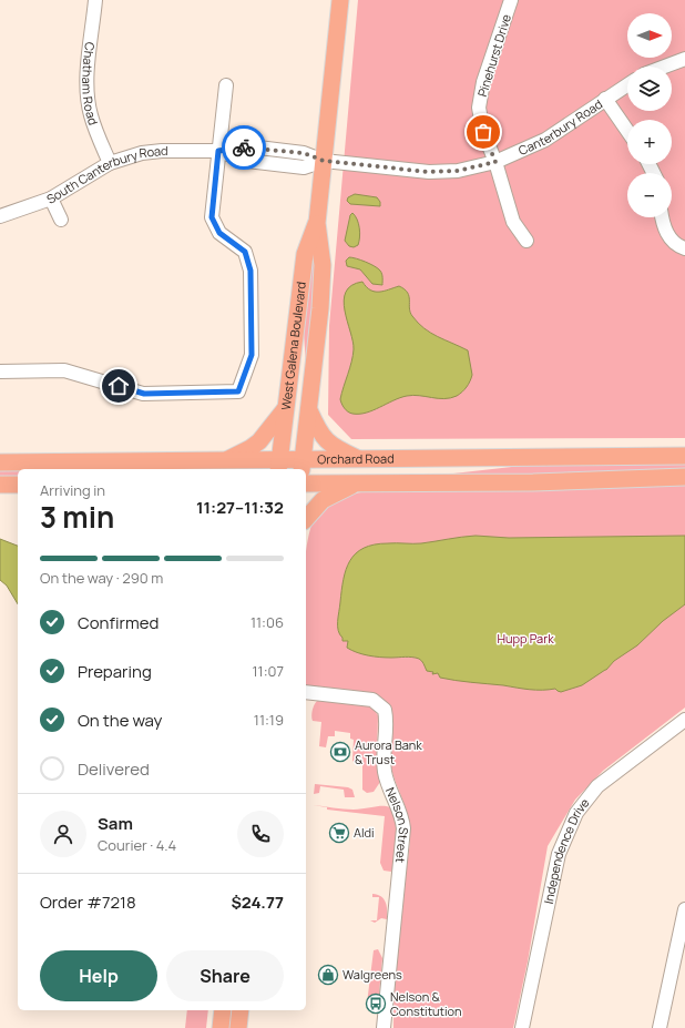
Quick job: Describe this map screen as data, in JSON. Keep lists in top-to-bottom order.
{
  "streets": {
    "main road": ["West Galena Boulevard", "Orchard Road"],
    "street": [
      "Pinehurst Drive",
      "Chatham Road",
      "Canterbury Road",
      "South Canterbury Road",
      "Nelson Street",
      "Independence Drive"
    ]
  },
  "crossings": [
    ["Pinehurst Drive", "Canterbury Road"],
    ["Chatham Road", "South Canterbury Road"],
    ["Canterbury Road", "South Canterbury Road"],
    ["Canterbury Road", "West Galena Boulevard"],
    ["South Canterbury Road", "West Galena Boulevard"],
    ["West Galena Boulevard", "Orchard Road"]
  ],
  "parks": ["Hupp Park"],
  "places": {
    "bank": ["Aurora Bank & Trust"],
    "supermarket": ["Aldi"],
    "shop": ["Walgreens"],
    "bus stop": ["Nelson & Constitution"]
  },
  "north": "right",
  "page": {
    "map_buttons": ["+", "−"],
    "heading": ["3 min", "Arriving in", "11:27–11:32"],
    "panel": [
      "Sam",
      "Courier · 4.4",
      "Order #7218",
      "$24.77"
    ],
    "bar": "On the way · 290 m",
    "list": [
      ["Confirmed", "11:06"],
      ["Preparing", "11:07"],
      ["On the way", "11:19"],
      "Delivered"
    ],
    "buttons": ["Help", "Share"]
  }
}
